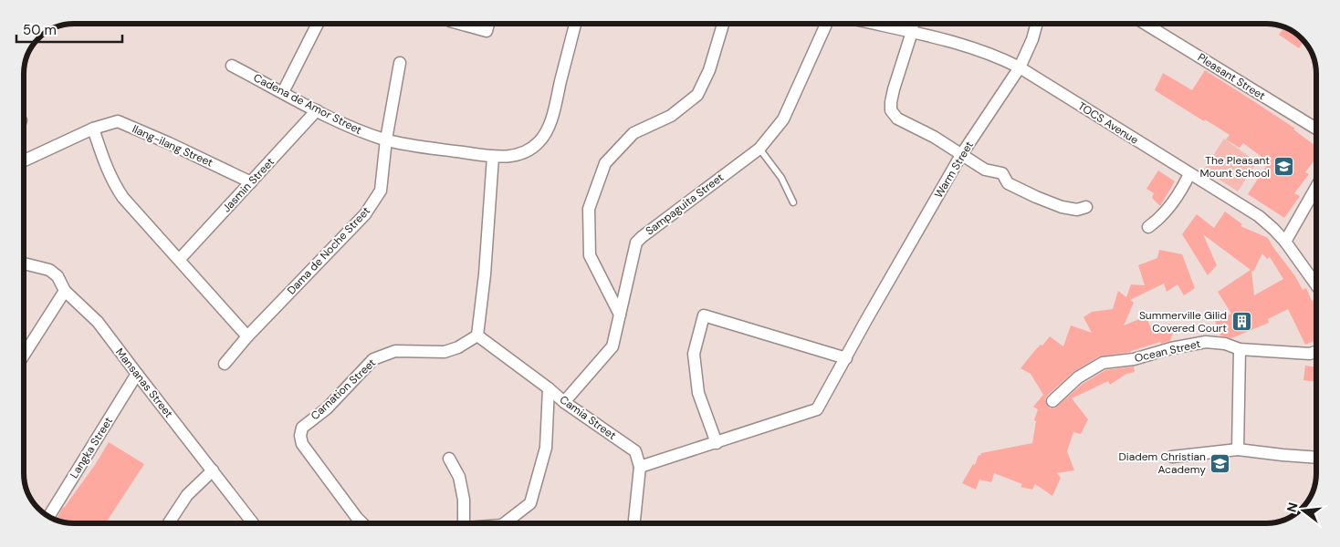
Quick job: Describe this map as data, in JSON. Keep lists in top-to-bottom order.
{
  "streets": {
    "street": [
      "Pleasant Street",
      "Cadena de Amor Street",
      "TOCS Avenue",
      "Ilang-ilang Street",
      "Warm Street",
      "Jasmin Street",
      "Sampaguita Street",
      "Dama de Noche Street",
      "Ocean Street",
      "Mansanas Street",
      "Carnation Street",
      "Camia Street",
      "Langka Street"
    ]
  },
  "crossings": [
    ["Cadena de Amor Street", "Jasmin Street"],
    ["Cadena de Amor Street", "Dama de Noche Street"],
    ["TOCS Avenue", "Warm Street"],
    ["Ilang-ilang Street", "Jasmin Street"],
    ["Warm Street", "Camia Street"],
    ["Sampaguita Street", "Camia Street"],
    ["Mansanas Street", "Langka Street"],
    ["Carnation Street", "Camia Street"]
  ],
  "places": {
    "school or university": ["The Pleasant Mount School", "Diadem Christian Academy"],
    "building": ["Summerville Gilid Covered Court"]
  },
  "scale_bar": "50 m",
  "north": "left"
}
